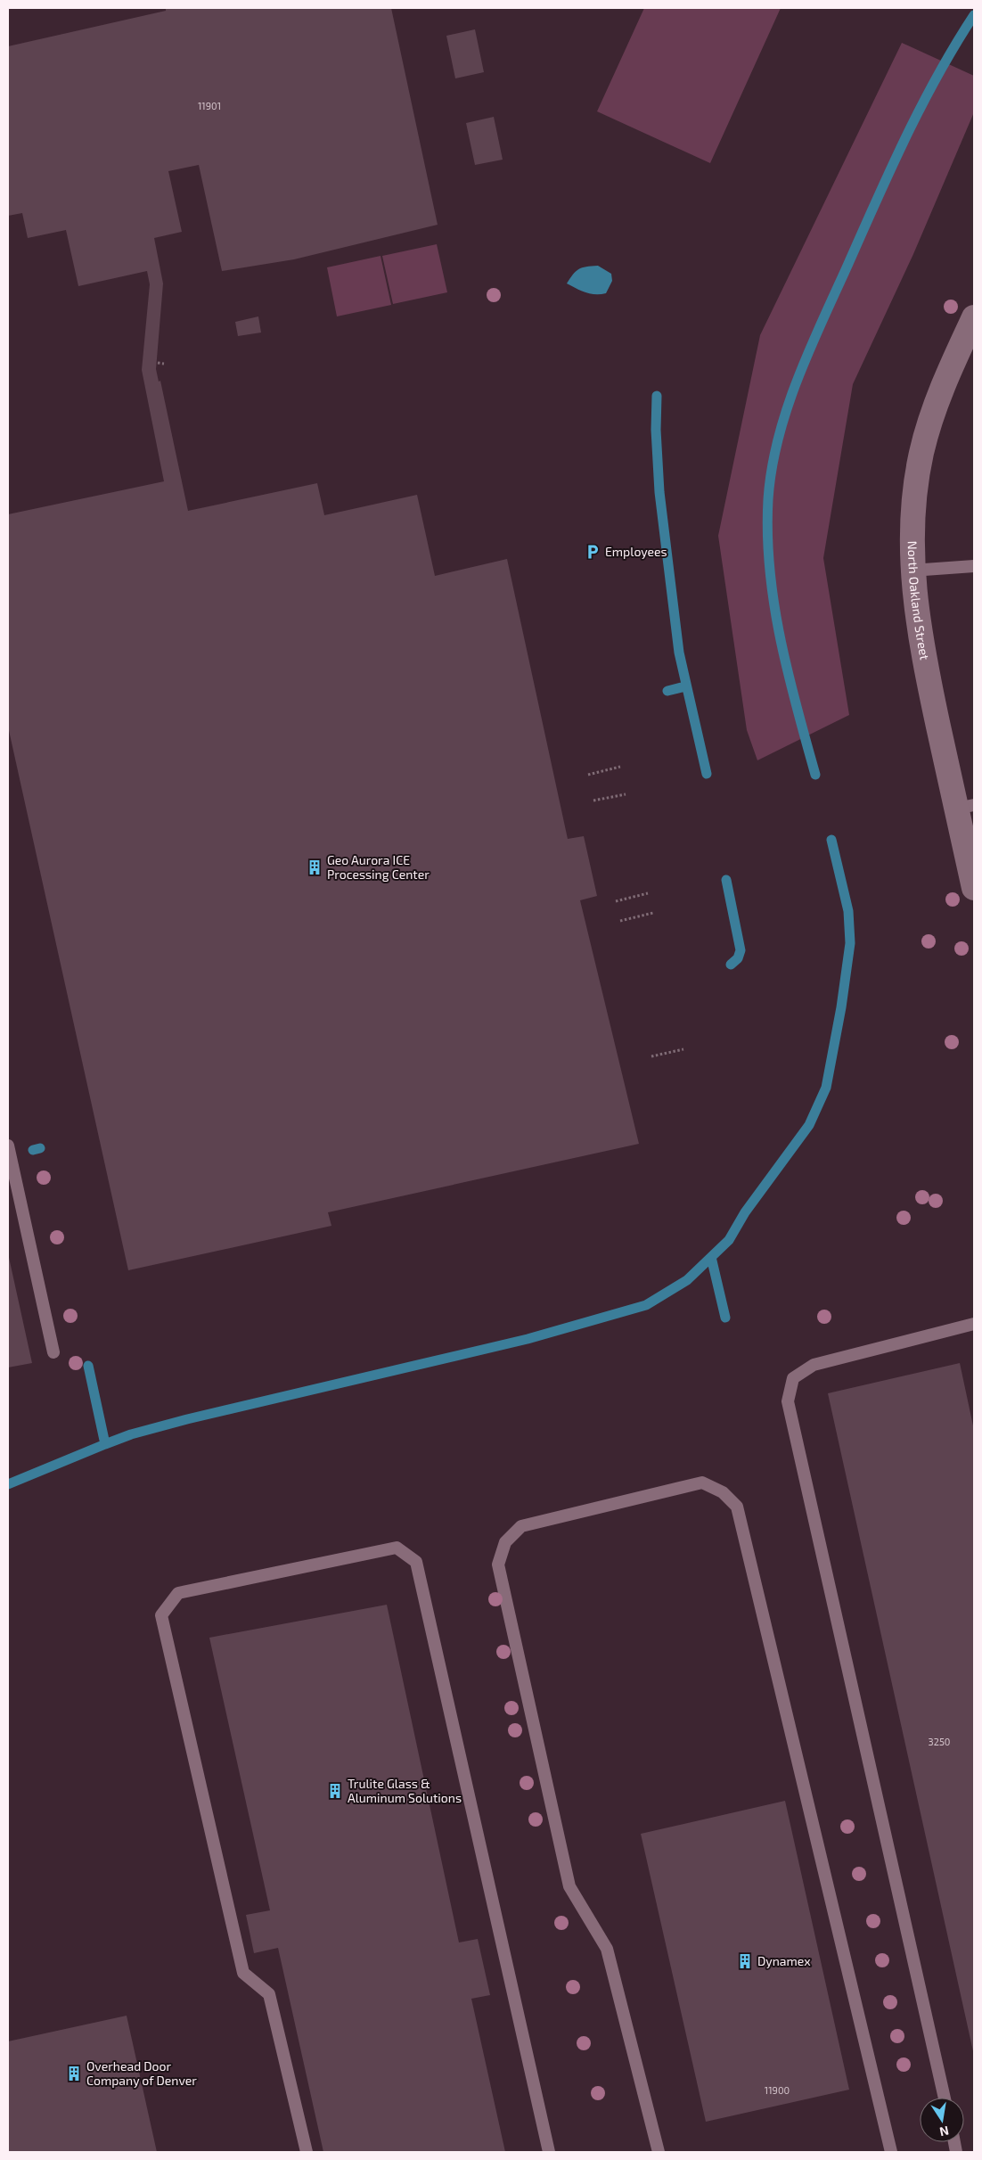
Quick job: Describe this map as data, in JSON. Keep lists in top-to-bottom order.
{
  "streets": {
    "street": ["North Oakland Street"]
  },
  "places": {
    "parking": ["Employees"],
    "building": [
      "Geo Aurora ICE Processing Center",
      "Trulite Glass & Aluminum Solutions",
      "Dynamex",
      "Overhead Door Company of Denver"
    ]
  },
  "house_numbers": ["11901", "3250", "11900"],
  "north": "bottom"
}
